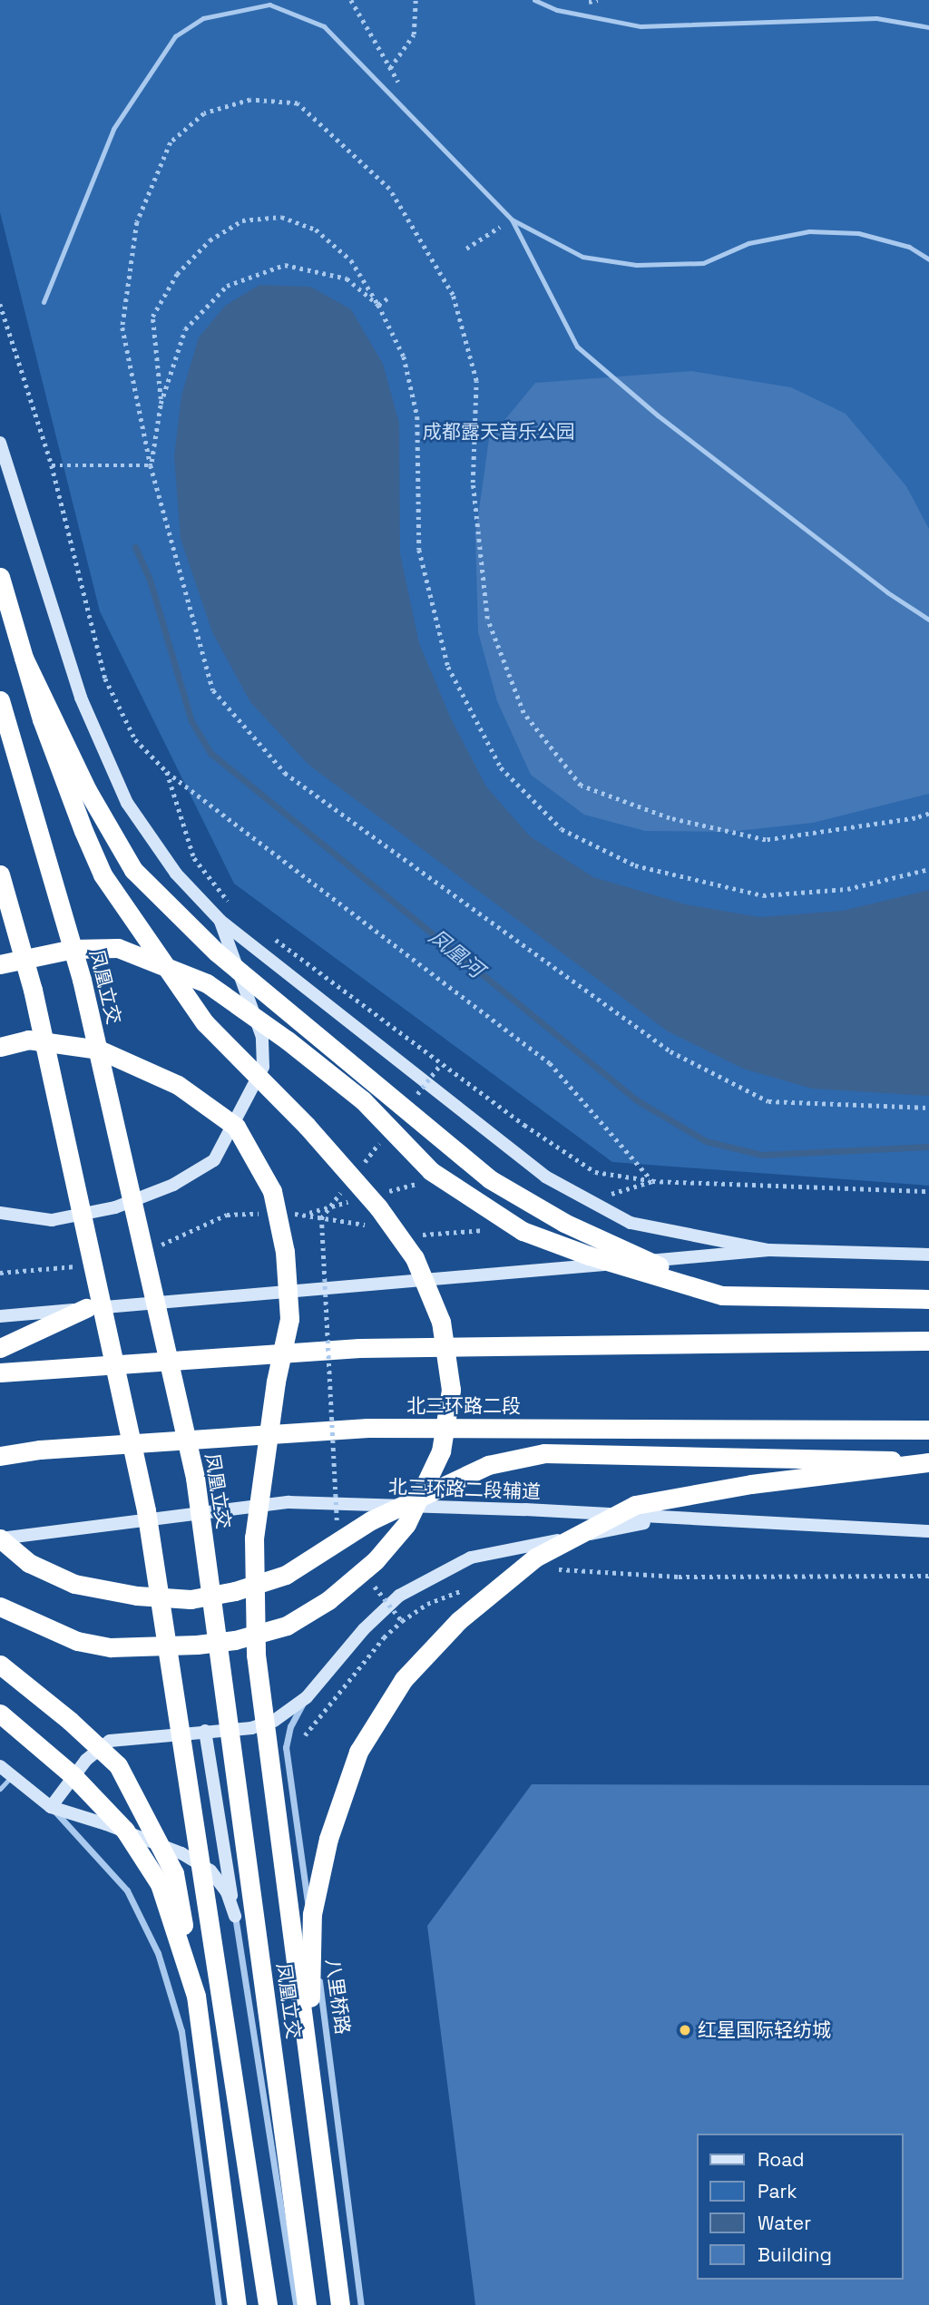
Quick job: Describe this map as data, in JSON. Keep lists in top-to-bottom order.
{
  "streets": {
    "highway": ["凤凰立交", "北三环路二段"],
    "main road": ["北三环路二段辅道"],
    "street": ["八里桥路"]
  },
  "water": ["凤凰河"],
  "parks": ["成都露天音乐公园"],
  "places": ["红星国际轻纺城"],
  "legend": [
    "Road",
    "Park",
    "Water",
    "Building"
  ]
}
